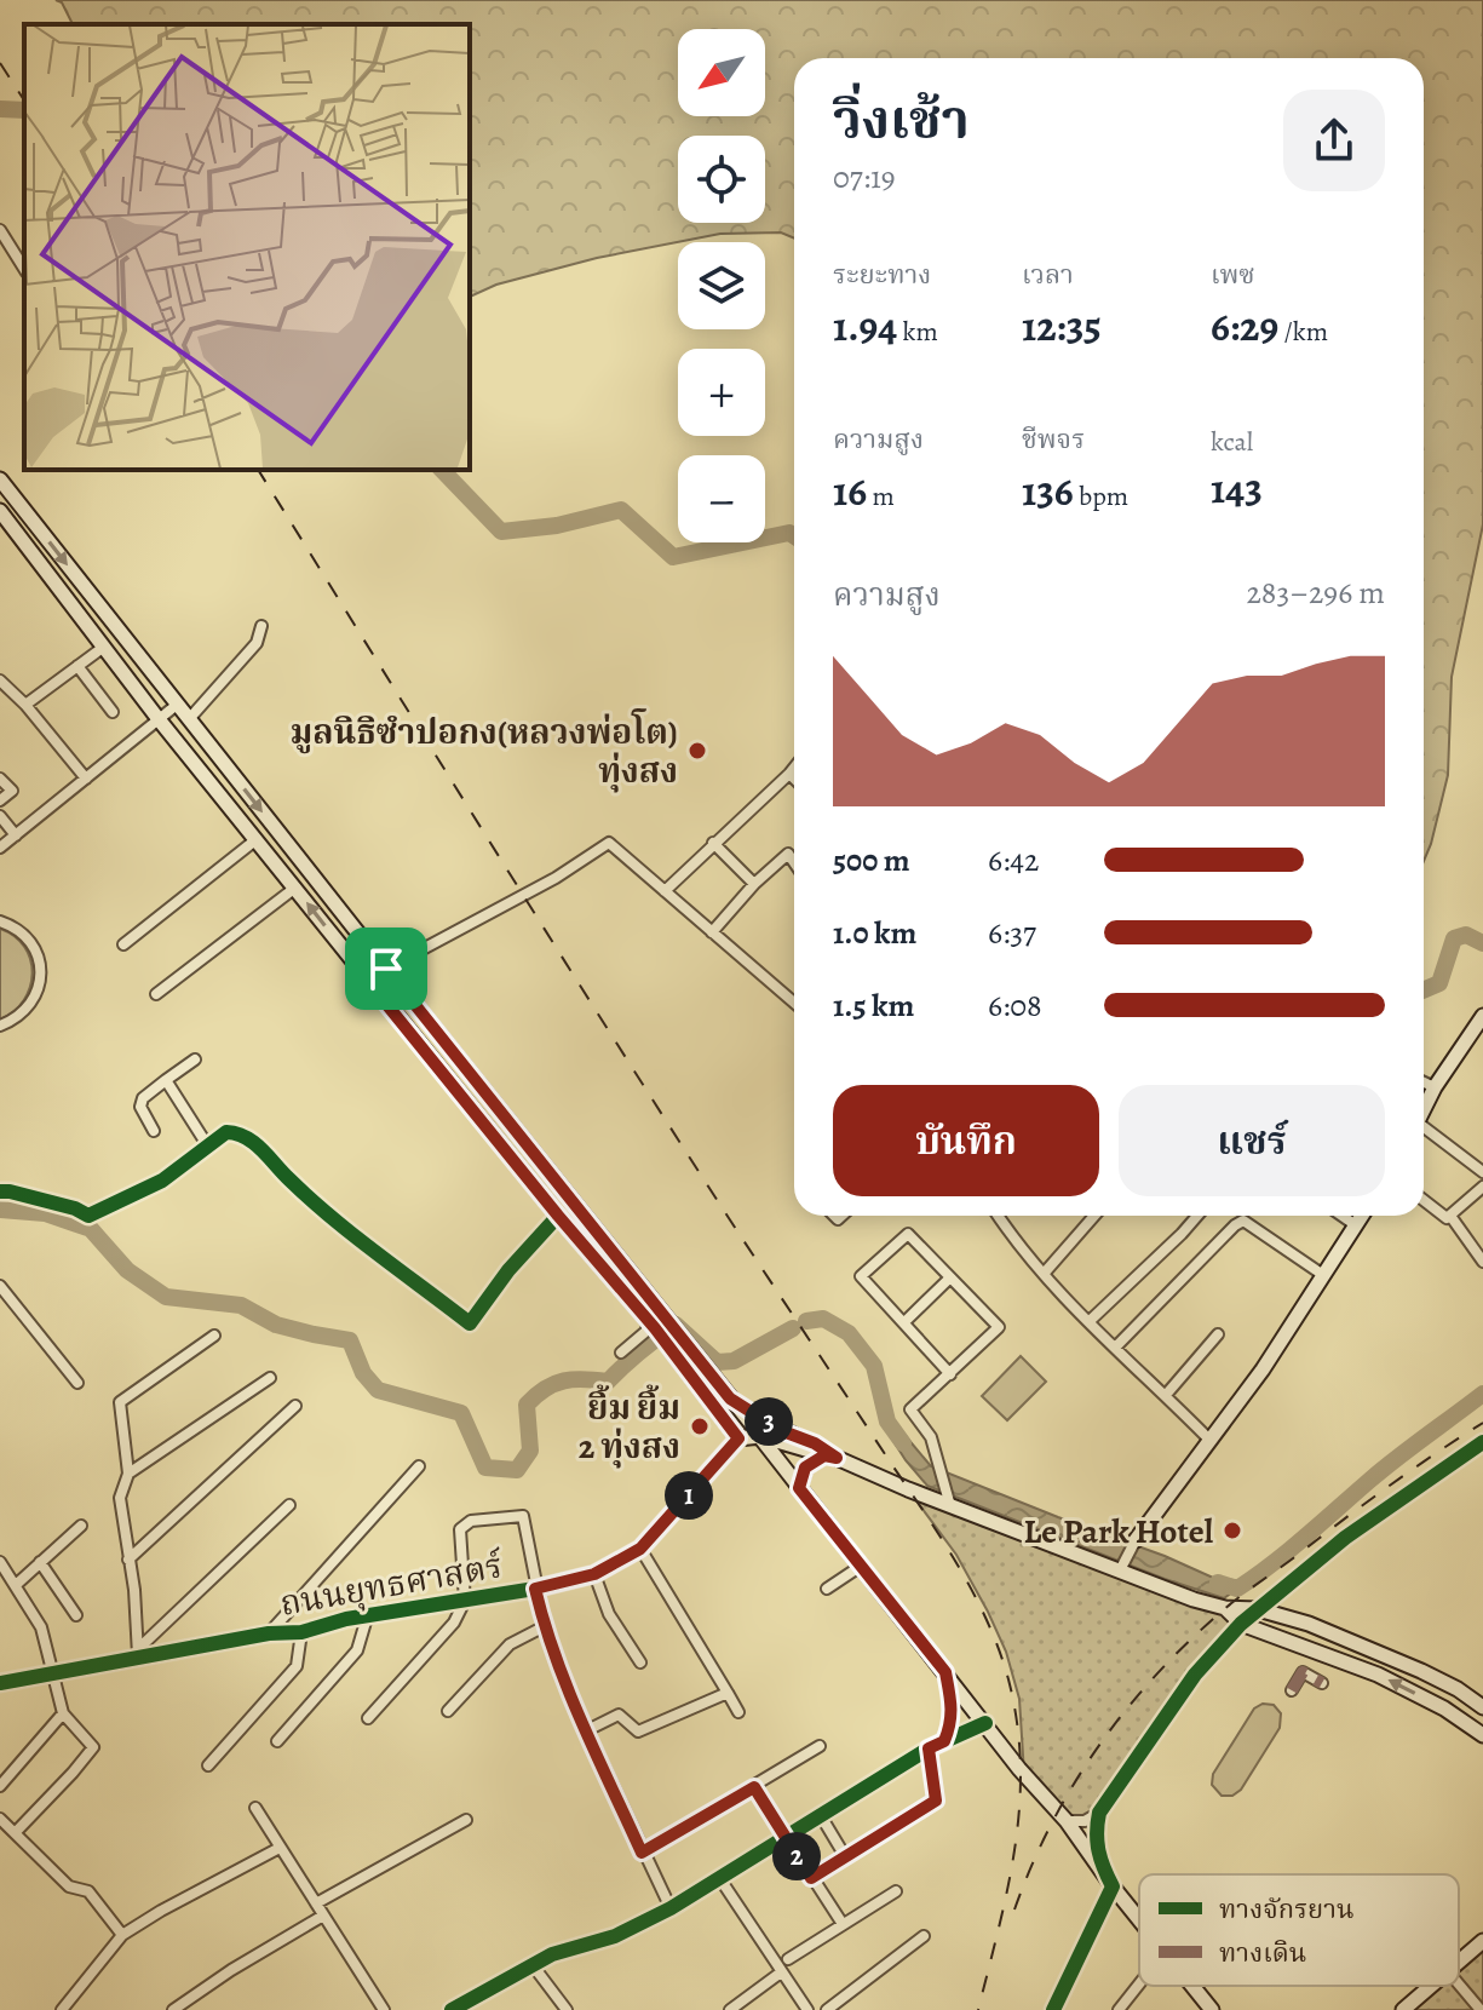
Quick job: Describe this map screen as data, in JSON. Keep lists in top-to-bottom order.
{
  "streets": {
    "main road": ["ถนนยุทธศาสตร์"]
  },
  "places": ["มูลนิธิซำปอกง(หลวงพ่อโต) ทุ่งสง", "ยิ้ม ยิ้ม 2 ทุ่งสง", "Le Park Hotel"],
  "legend": ["ทางจักรยาน", "ทางเดิน"],
  "north": "bottom left",
  "page": {
    "map_buttons": ["+", "−"],
    "heading": ["วิ่งเช้า", "07:19"],
    "stats": [
      ["ระยะทาง", "1.94 km"],
      ["เวลา", "12:35"],
      ["เพซ", "6:29 /km"],
      ["ความสูง", "16 m"],
      ["ชีพจร", "136 bpm"],
      ["kcal", "143"]
    ],
    "chart": ["ความสูง", "283–296 m"],
    "list": [
      {
        "name": "500 m",
        "note": "6:42"
      },
      {
        "name": "1.0 km",
        "note": "6:37"
      },
      {
        "name": "1.5 km",
        "note": "6:08"
      }
    ],
    "buttons": ["บันทึก", "แชร์"],
    "pins": ["3", "1", "2"]
  }
}
